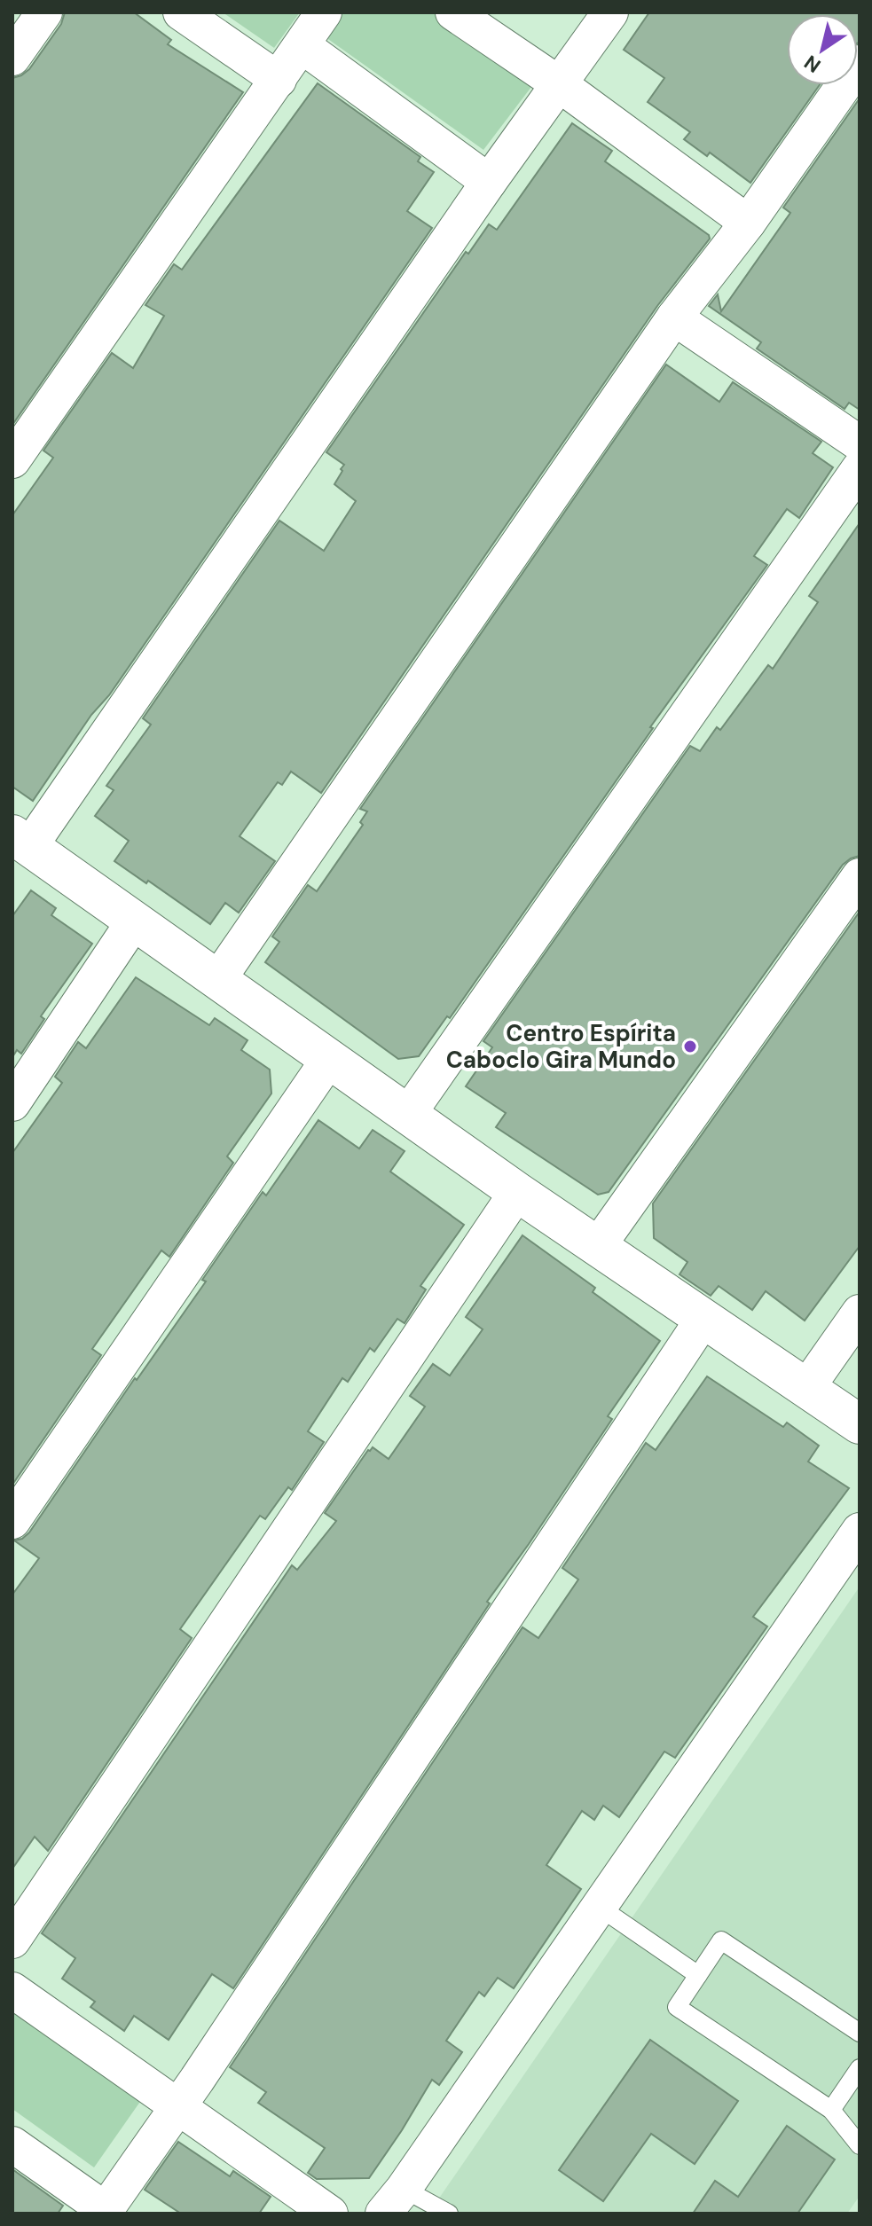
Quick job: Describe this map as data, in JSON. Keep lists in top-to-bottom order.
{
  "places": ["Centro Espírita Caboclo Gira Mundo"],
  "north": "bottom left"
}
